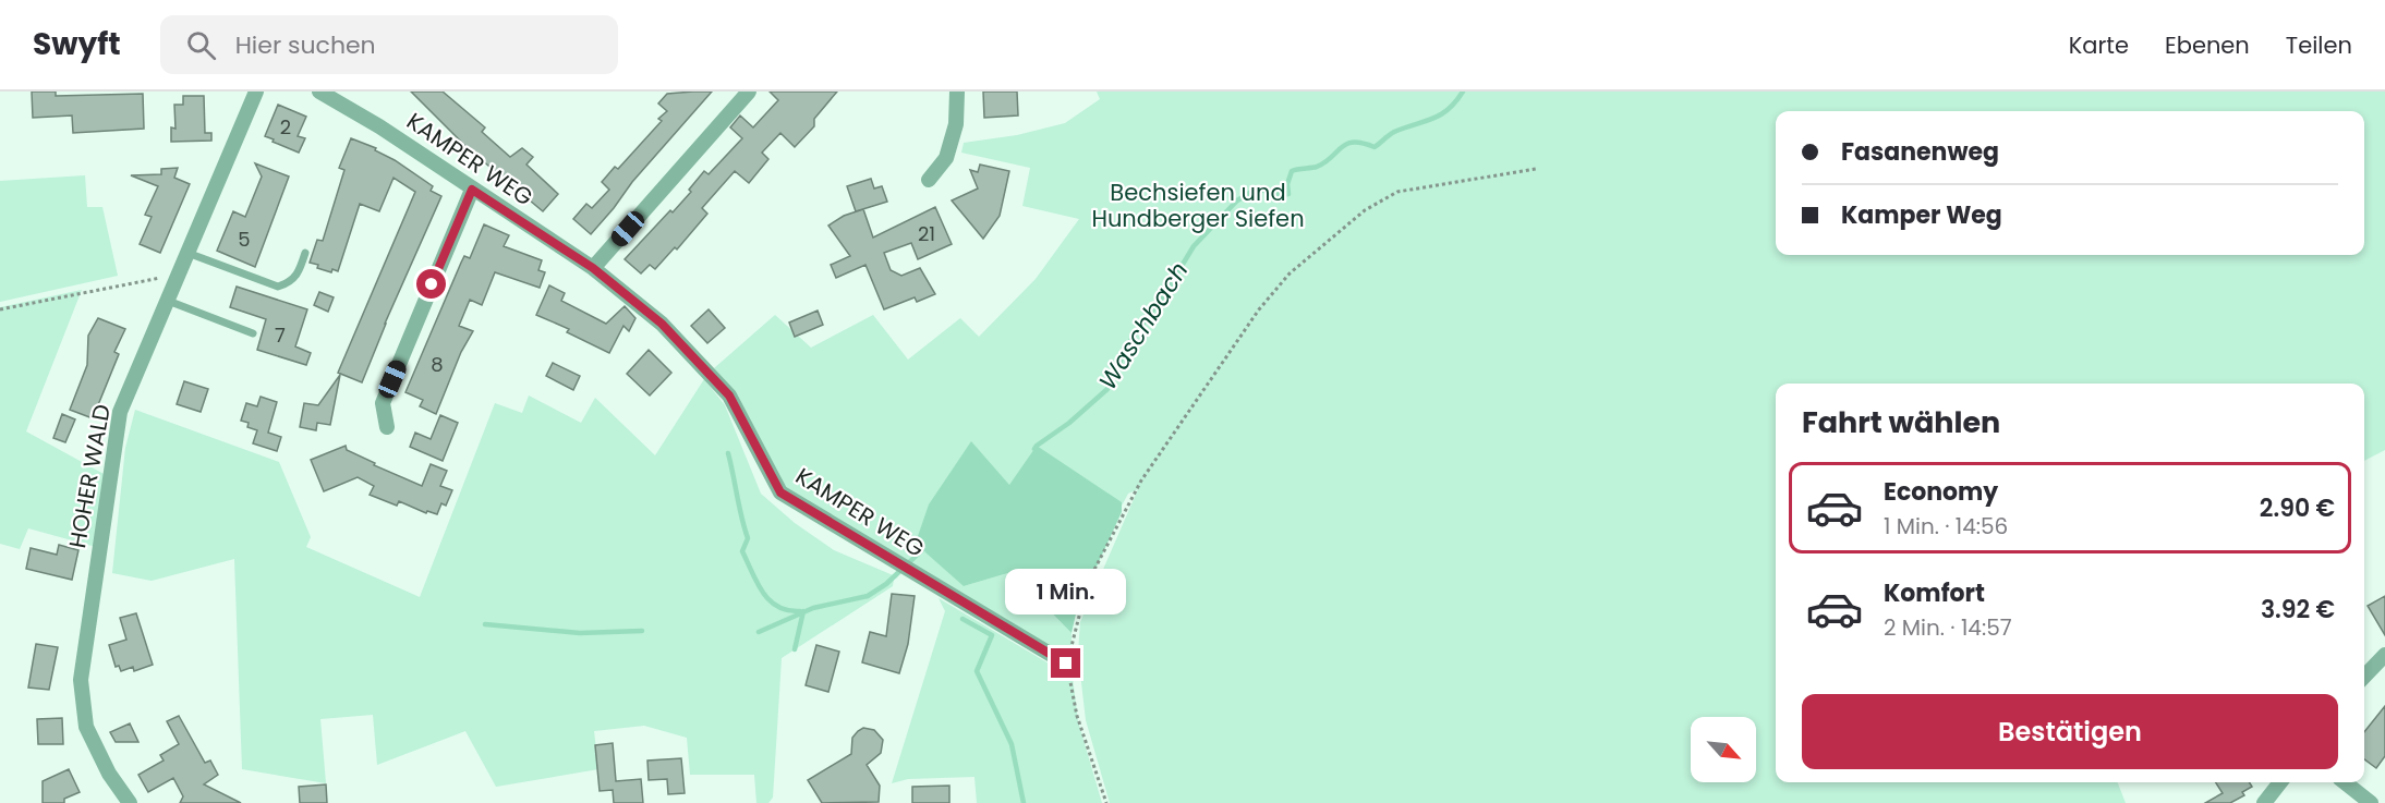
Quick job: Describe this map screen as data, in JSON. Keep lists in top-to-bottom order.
{
  "streets": {
    "street": ["KAMPER WEG", "HOHER WALD"]
  },
  "water": ["Waschbach"],
  "parks": ["Bechsiefen und Hundberger Siefen"],
  "house_numbers": [
    "2",
    "21",
    "5",
    "7",
    "8"
  ],
  "north": "bottom right",
  "page": {
    "header": "Swyft",
    "search": "Hier suchen",
    "nav": ["Karte", "Ebenen", "Teilen"],
    "banner": ["Fasanenweg", "Kamper Weg"],
    "heading": "Fahrt wählen",
    "list": [
      {
        "name": "Economy",
        "note": "1 Min. · 14:56",
        "value": "2.90 €"
      },
      {
        "name": "Komfort",
        "note": "2 Min. · 14:57",
        "value": "3.92 €"
      }
    ],
    "bubble": "1 Min.",
    "buttons": "Bestätigen"
  }
}
